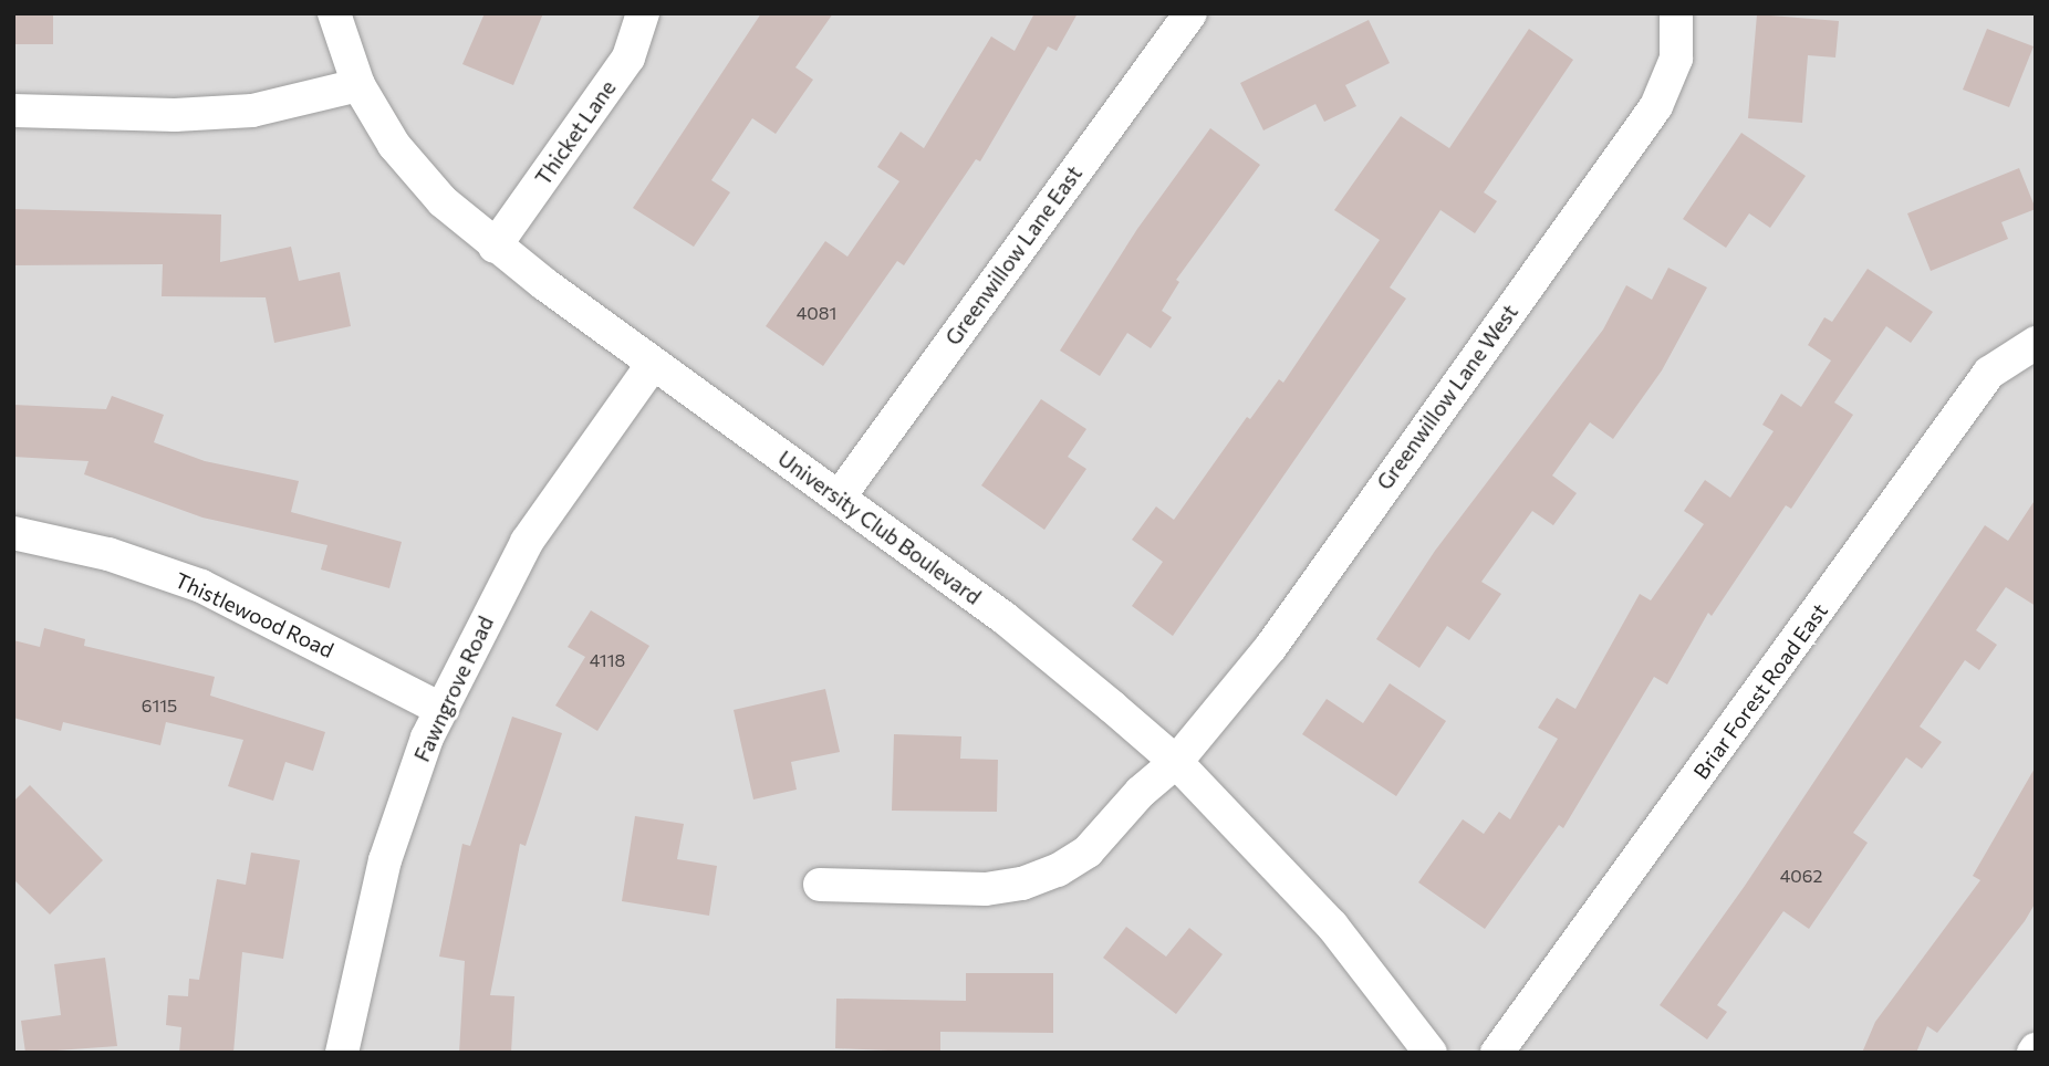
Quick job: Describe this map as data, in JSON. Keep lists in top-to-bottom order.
{
  "streets": {
    "street": [
      "Thicket Lane",
      "Greenwillow Lane East",
      "Greenwillow Lane West",
      "University Club Boulevard",
      "Thistlewood Road",
      "Fawngrove Road",
      "Briar Forest Road East"
    ]
  },
  "crossings": [
    ["Thicket Lane", "University Club Boulevard"],
    ["Greenwillow Lane East", "University Club Boulevard"],
    ["Greenwillow Lane West", "University Club Boulevard"],
    ["University Club Boulevard", "Fawngrove Road"],
    ["Thistlewood Road", "Fawngrove Road"]
  ],
  "house_numbers": [
    "4081",
    "4118",
    "6115",
    "4062"
  ]
}
